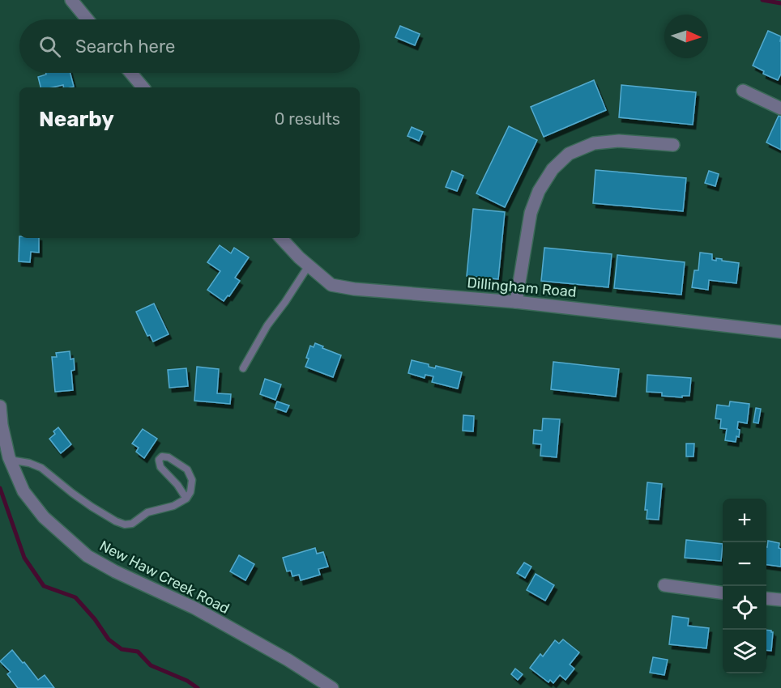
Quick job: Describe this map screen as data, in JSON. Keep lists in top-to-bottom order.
{
  "streets": {
    "street": ["Dillingham Road", "New Haw Creek Road"]
  },
  "north": "right",
  "page": {
    "search": "Search here",
    "heading": ["Nearby", "0 results"],
    "map_buttons": ["+", "−"]
  }
}
